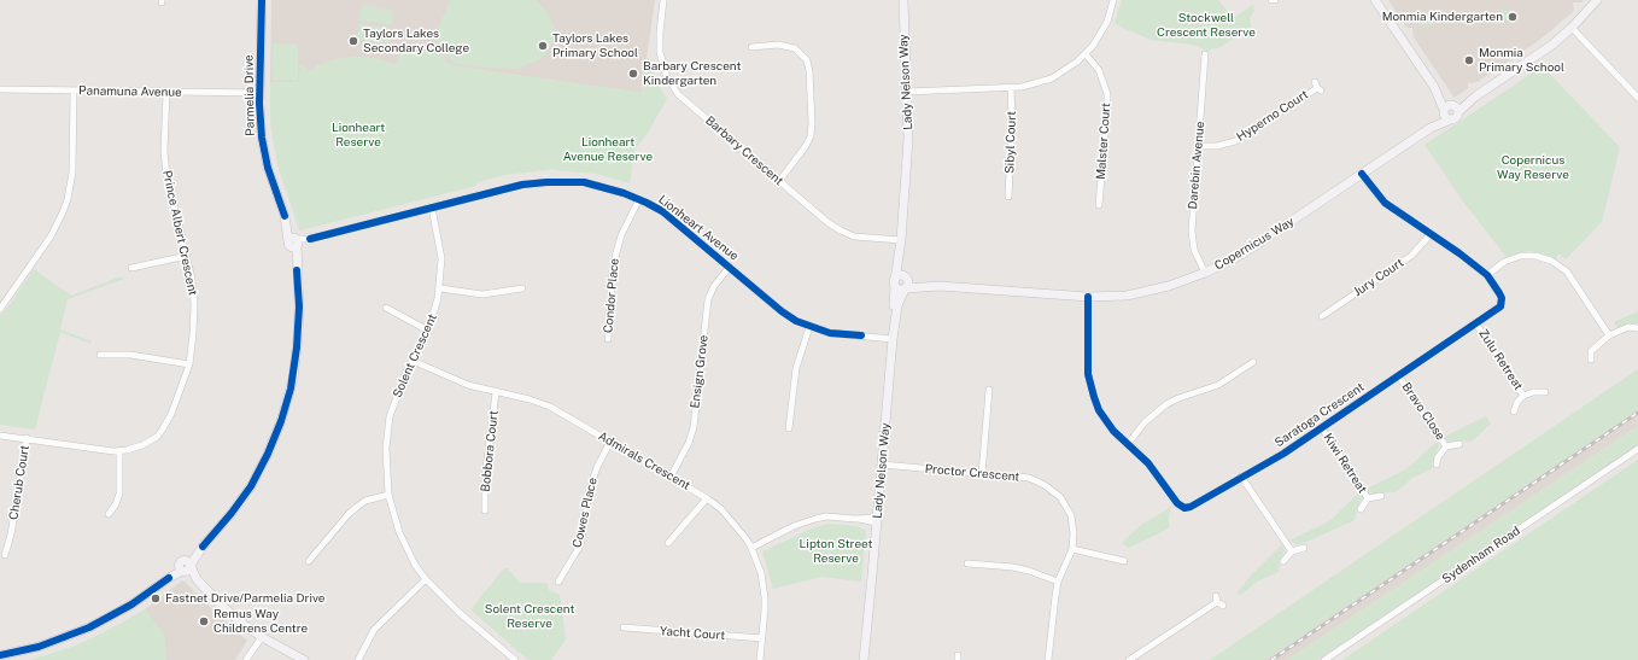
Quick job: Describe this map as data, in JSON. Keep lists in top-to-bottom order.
{
  "streets": {
    "street": [
      "Lady Nelson Way",
      "Panamuna Avenue",
      "Parmelia Drive",
      "Hyperno Court",
      "Malster Court",
      "Sibyl Court",
      "Barbary Crescent",
      "Darebin Avenue",
      "Lionheart Avenue",
      "Prince Albert Crescent",
      "Copernicus Way",
      "Jury Court",
      "Condor Place",
      "Solent Crescent",
      "Zulu Retreat",
      "Ensign Grove",
      "Bravo Close",
      "Saratoga Crescent",
      "Bobbora Court",
      "Admirals Crescent",
      "Kiwi Retreat",
      "Proctor Crescent",
      "Cherub Court",
      "Cowes Place",
      "Sydenham Road",
      "Yacht Court"
    ]
  },
  "crossings": [
    ["Lady Nelson Way", "Barbary Crescent"],
    ["Lady Nelson Way", "Lionheart Avenue"],
    ["Lady Nelson Way", "Copernicus Way"],
    ["Lady Nelson Way", "Proctor Crescent"],
    ["Panamuna Avenue", "Parmelia Drive"],
    ["Panamuna Avenue", "Prince Albert Crescent"],
    ["Parmelia Drive", "Lionheart Avenue"],
    ["Hyperno Court", "Darebin Avenue"],
    ["Darebin Avenue", "Copernicus Way"],
    ["Lionheart Avenue", "Condor Place"],
    ["Lionheart Avenue", "Solent Crescent"],
    ["Lionheart Avenue", "Ensign Grove"],
    ["Prince Albert Crescent", "Cherub Court"],
    ["Copernicus Way", "Saratoga Crescent"],
    ["Jury Court", "Saratoga Crescent"],
    ["Solent Crescent", "Admirals Crescent"],
    ["Zulu Retreat", "Saratoga Crescent"],
    ["Ensign Grove", "Admirals Crescent"],
    ["Bravo Close", "Saratoga Crescent"],
    ["Saratoga Crescent", "Kiwi Retreat"],
    ["Bobbora Court", "Admirals Crescent"],
    ["Admirals Crescent", "Cowes Place"],
    ["Admirals Crescent", "Yacht Court"]
  ],
  "parks": [
    "Stockwell Crescent Reserve",
    "Lionheart Reserve",
    "Lionheart Avenue Reserve",
    "Copernicus Way Reserve",
    "Lipton Street Reserve",
    "Solent Crescent Reserve"
  ],
  "places": [
    "Monmia Kindergarten",
    "Taylors Lakes Secondary College",
    "Taylors Lakes Primary School",
    "Monmia Primary School",
    "Barbary Crescent Kindergarten",
    "Fastnet Drive/Parmelia Drive",
    "Remus Way Childrens Centre"
  ]
}
